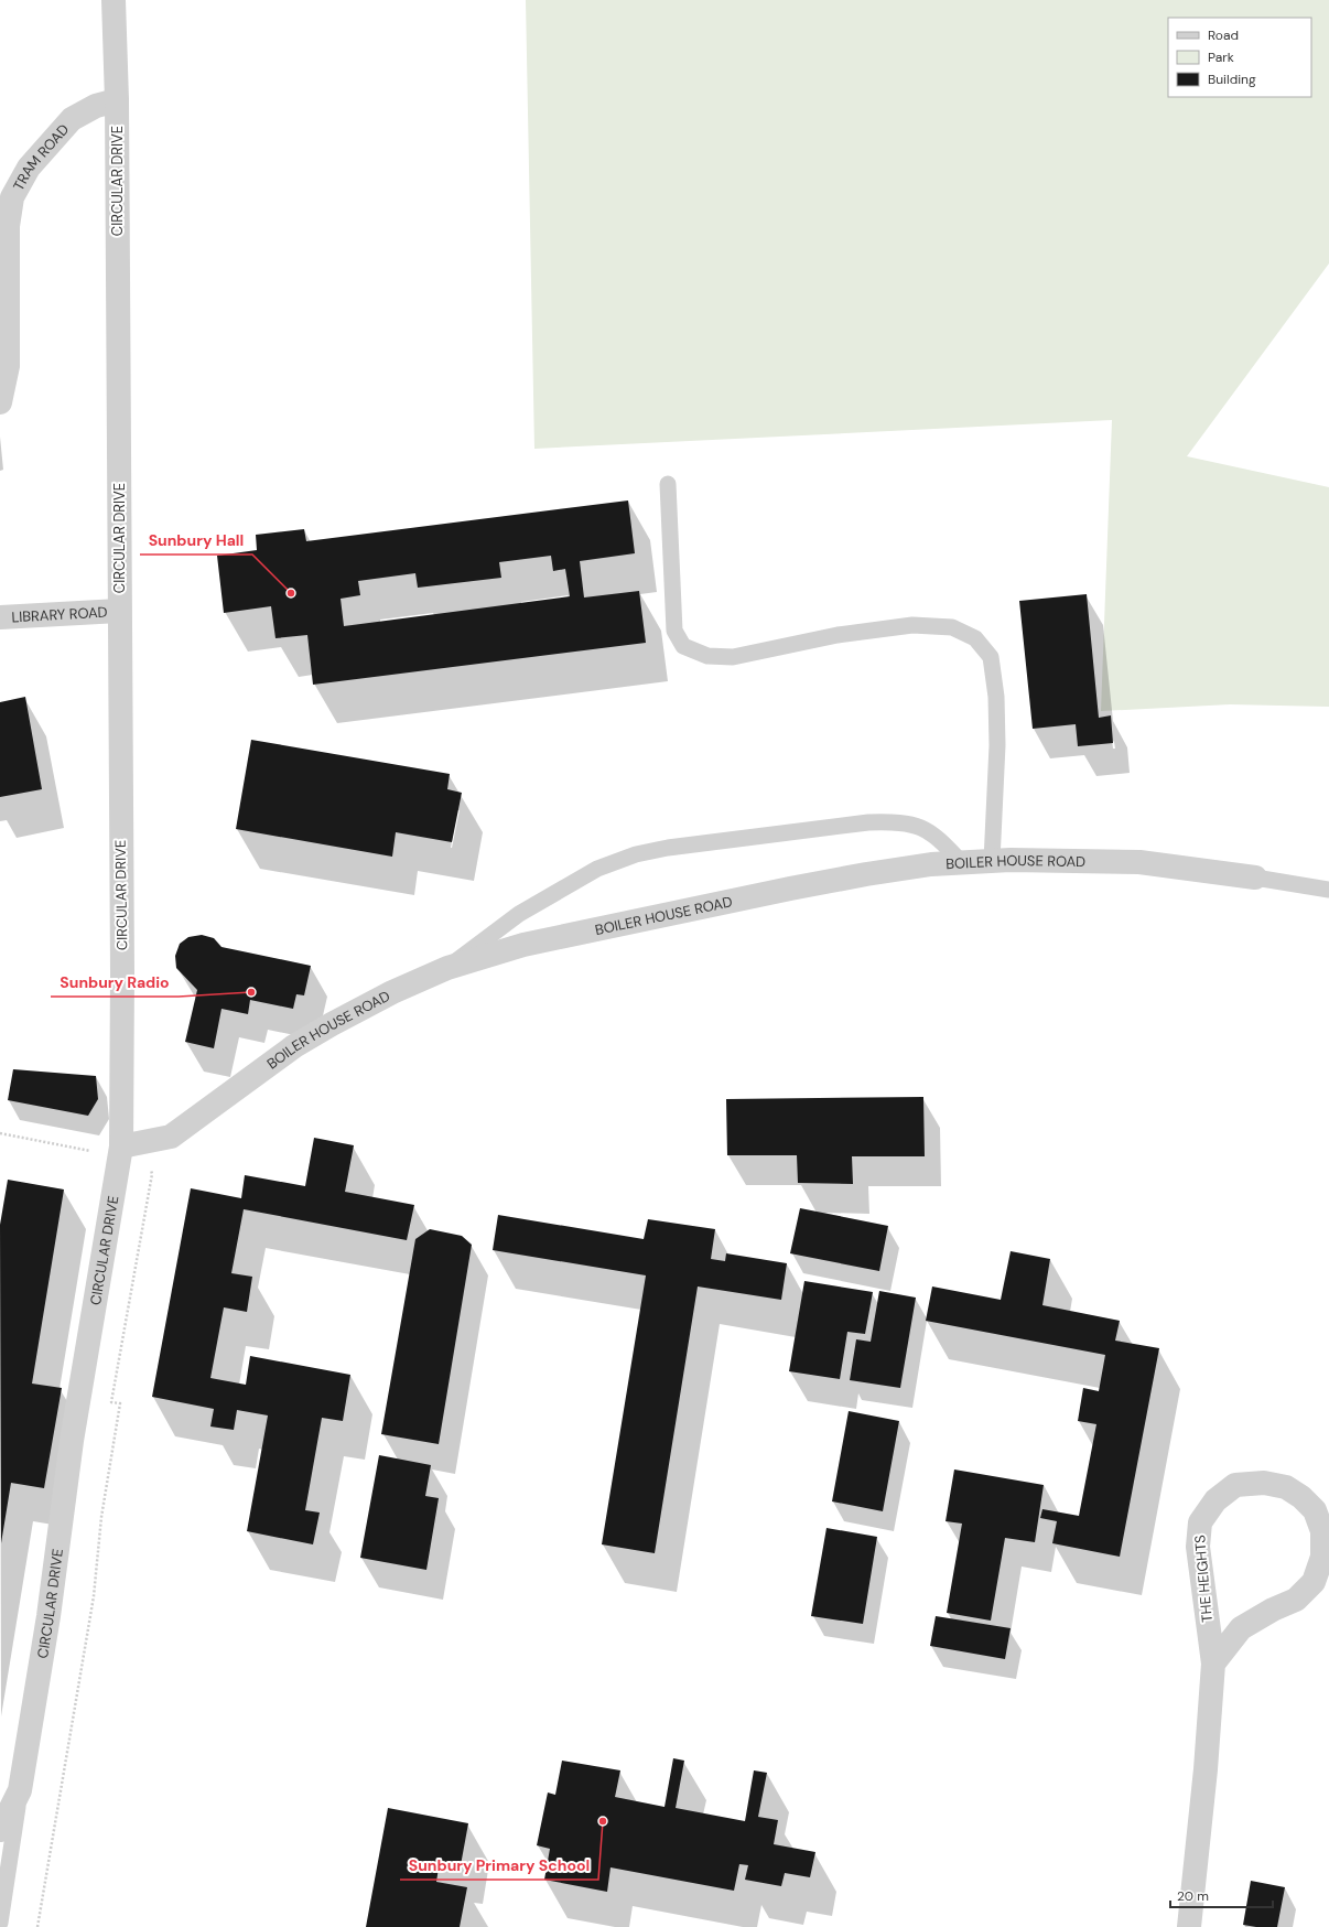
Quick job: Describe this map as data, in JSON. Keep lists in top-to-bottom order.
{
  "streets": {
    "street": [
      "TRAM ROAD",
      "CIRCULAR DRIVE",
      "LIBRARY ROAD",
      "BOILER HOUSE ROAD",
      "THE HEIGHTS"
    ]
  },
  "crossings": [
    ["TRAM ROAD", "CIRCULAR DRIVE"],
    ["CIRCULAR DRIVE", "LIBRARY ROAD"],
    ["CIRCULAR DRIVE", "BOILER HOUSE ROAD"]
  ],
  "places": ["Sunbury Hall", "Sunbury Radio", "Sunbury Primary School"],
  "legend": ["Road", "Park", "Building"],
  "scale_bar": "20 m"
}
